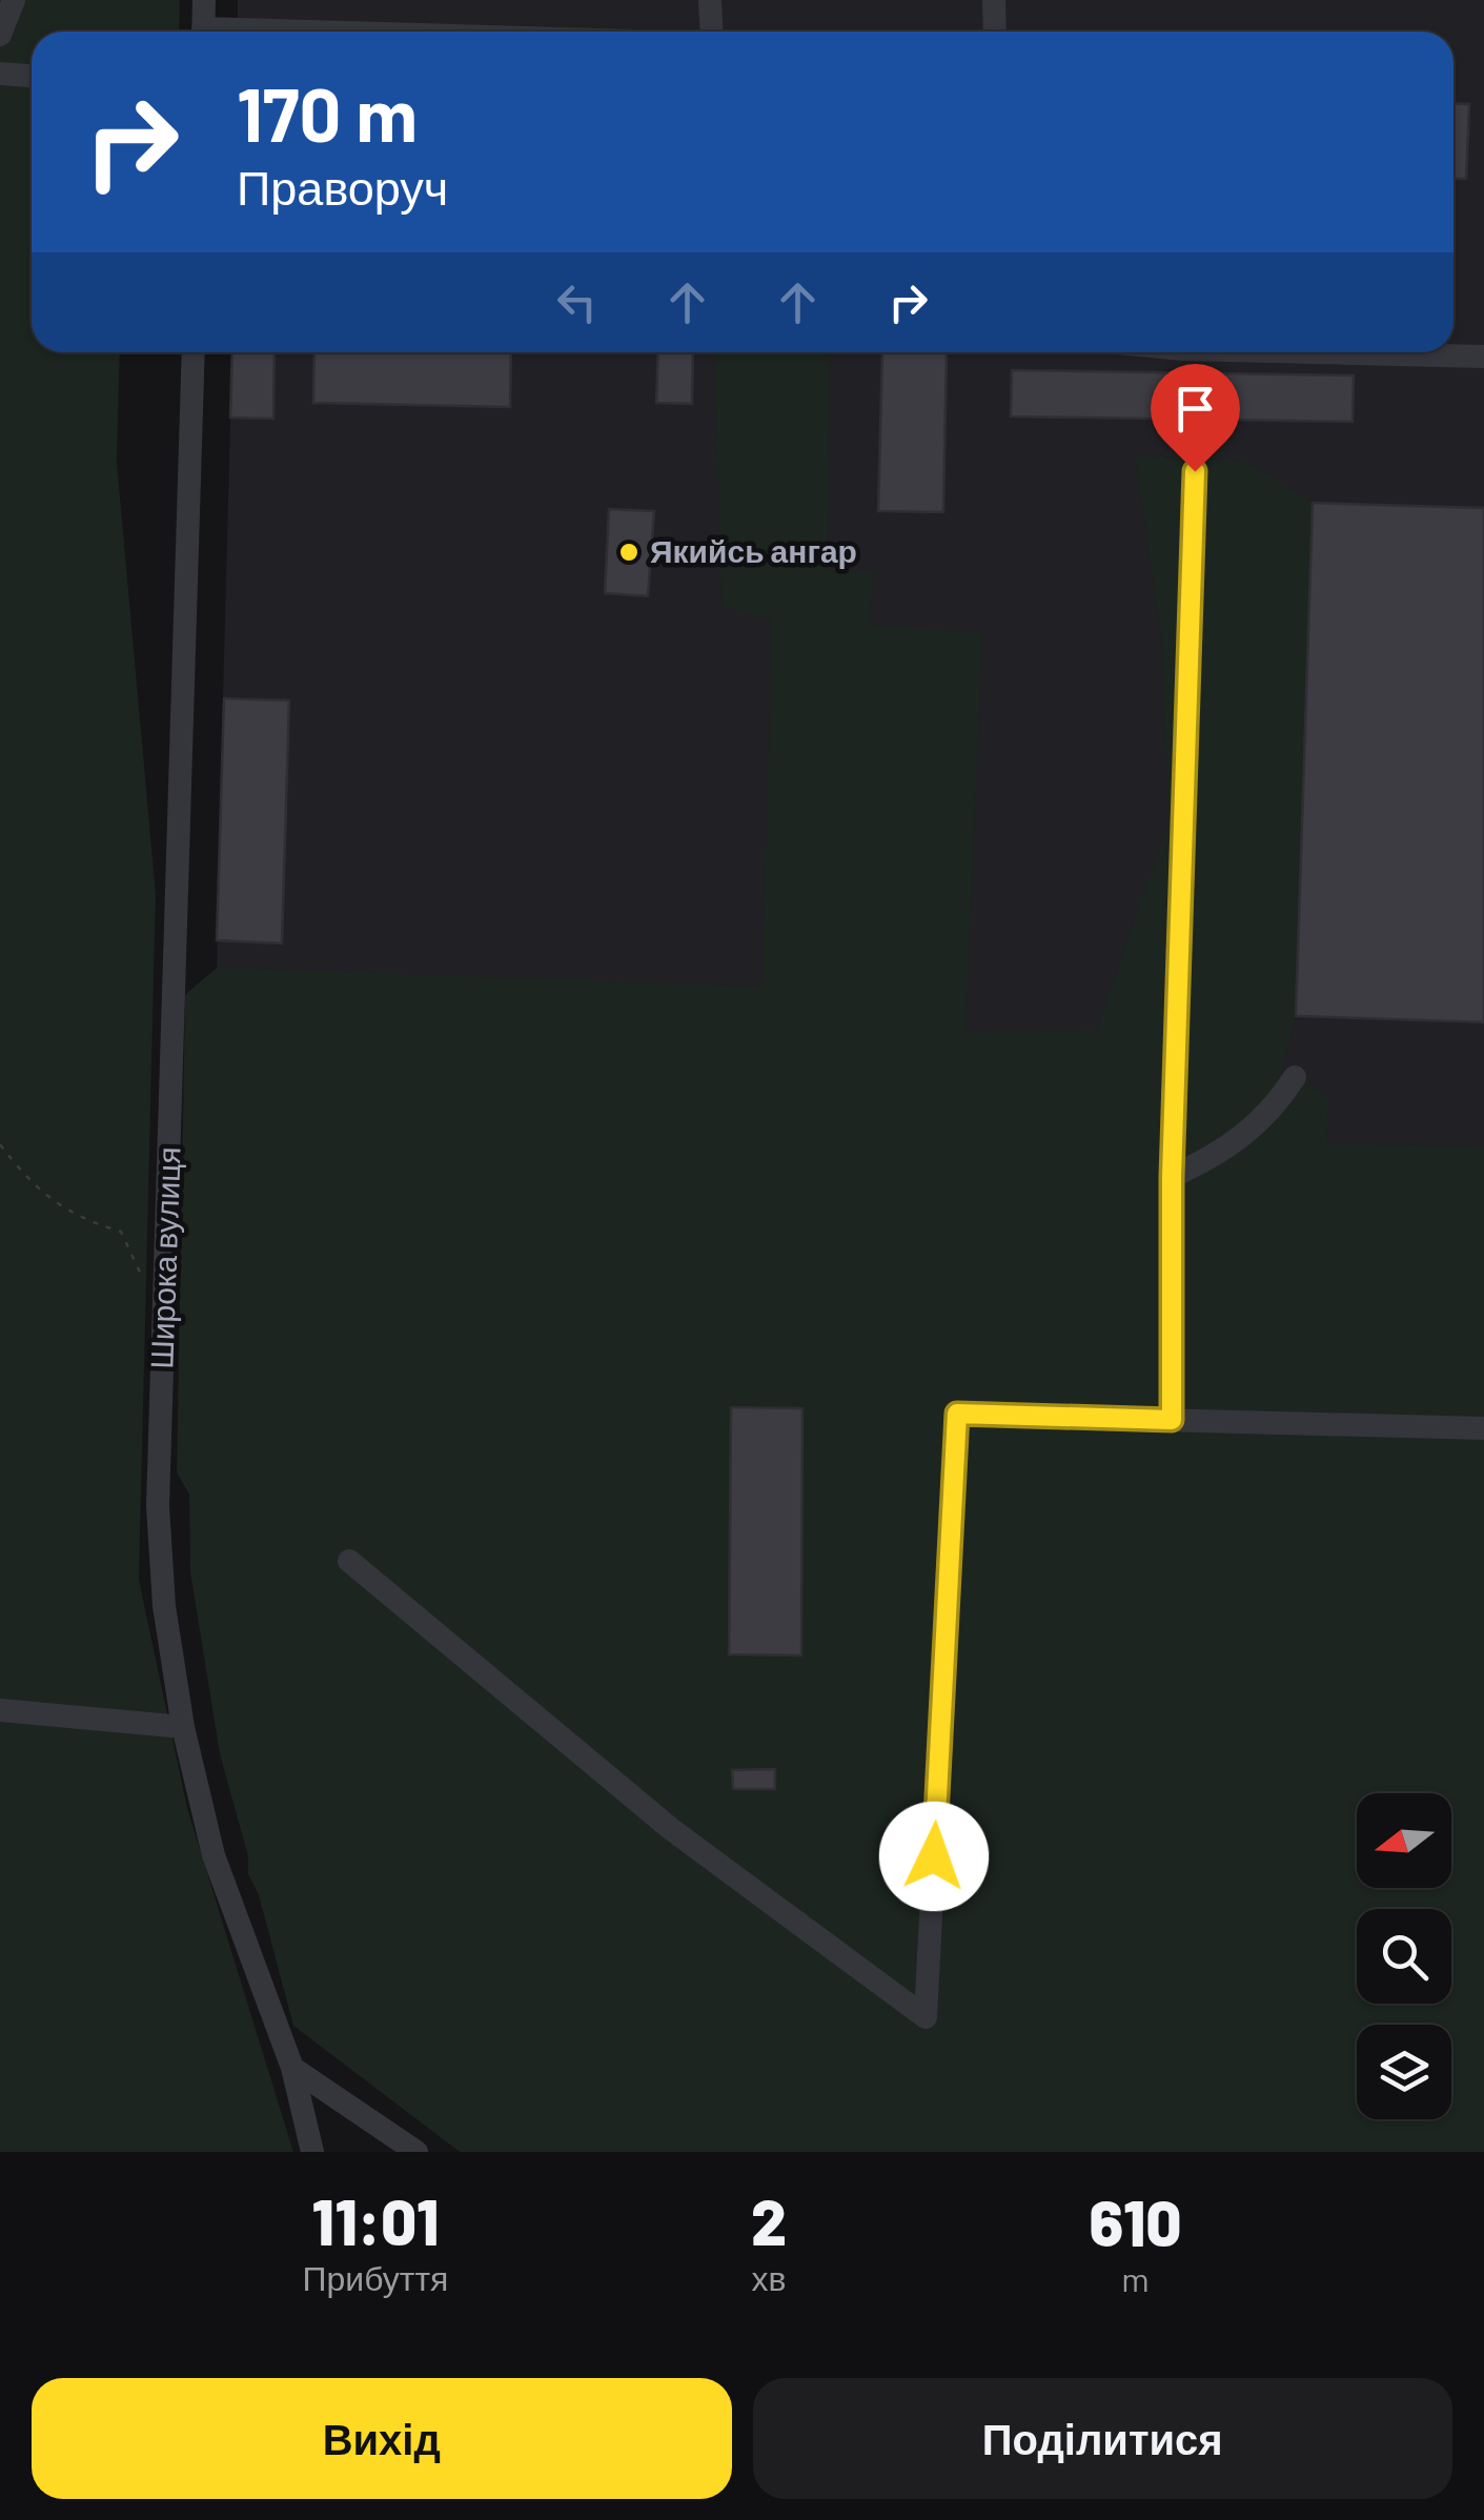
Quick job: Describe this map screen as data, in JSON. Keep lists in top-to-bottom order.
{
  "streets": {
    "street": ["Широка вулиця"]
  },
  "places": ["Якийсь ангар"],
  "north": "left",
  "page": {
    "turn": ["170 m", "Праворуч"],
    "eta": [
      "11:01",
      "Прибуття",
      "2",
      "хв",
      "610",
      "m"
    ],
    "buttons": ["Вихід", "Поділитися"]
  }
}
